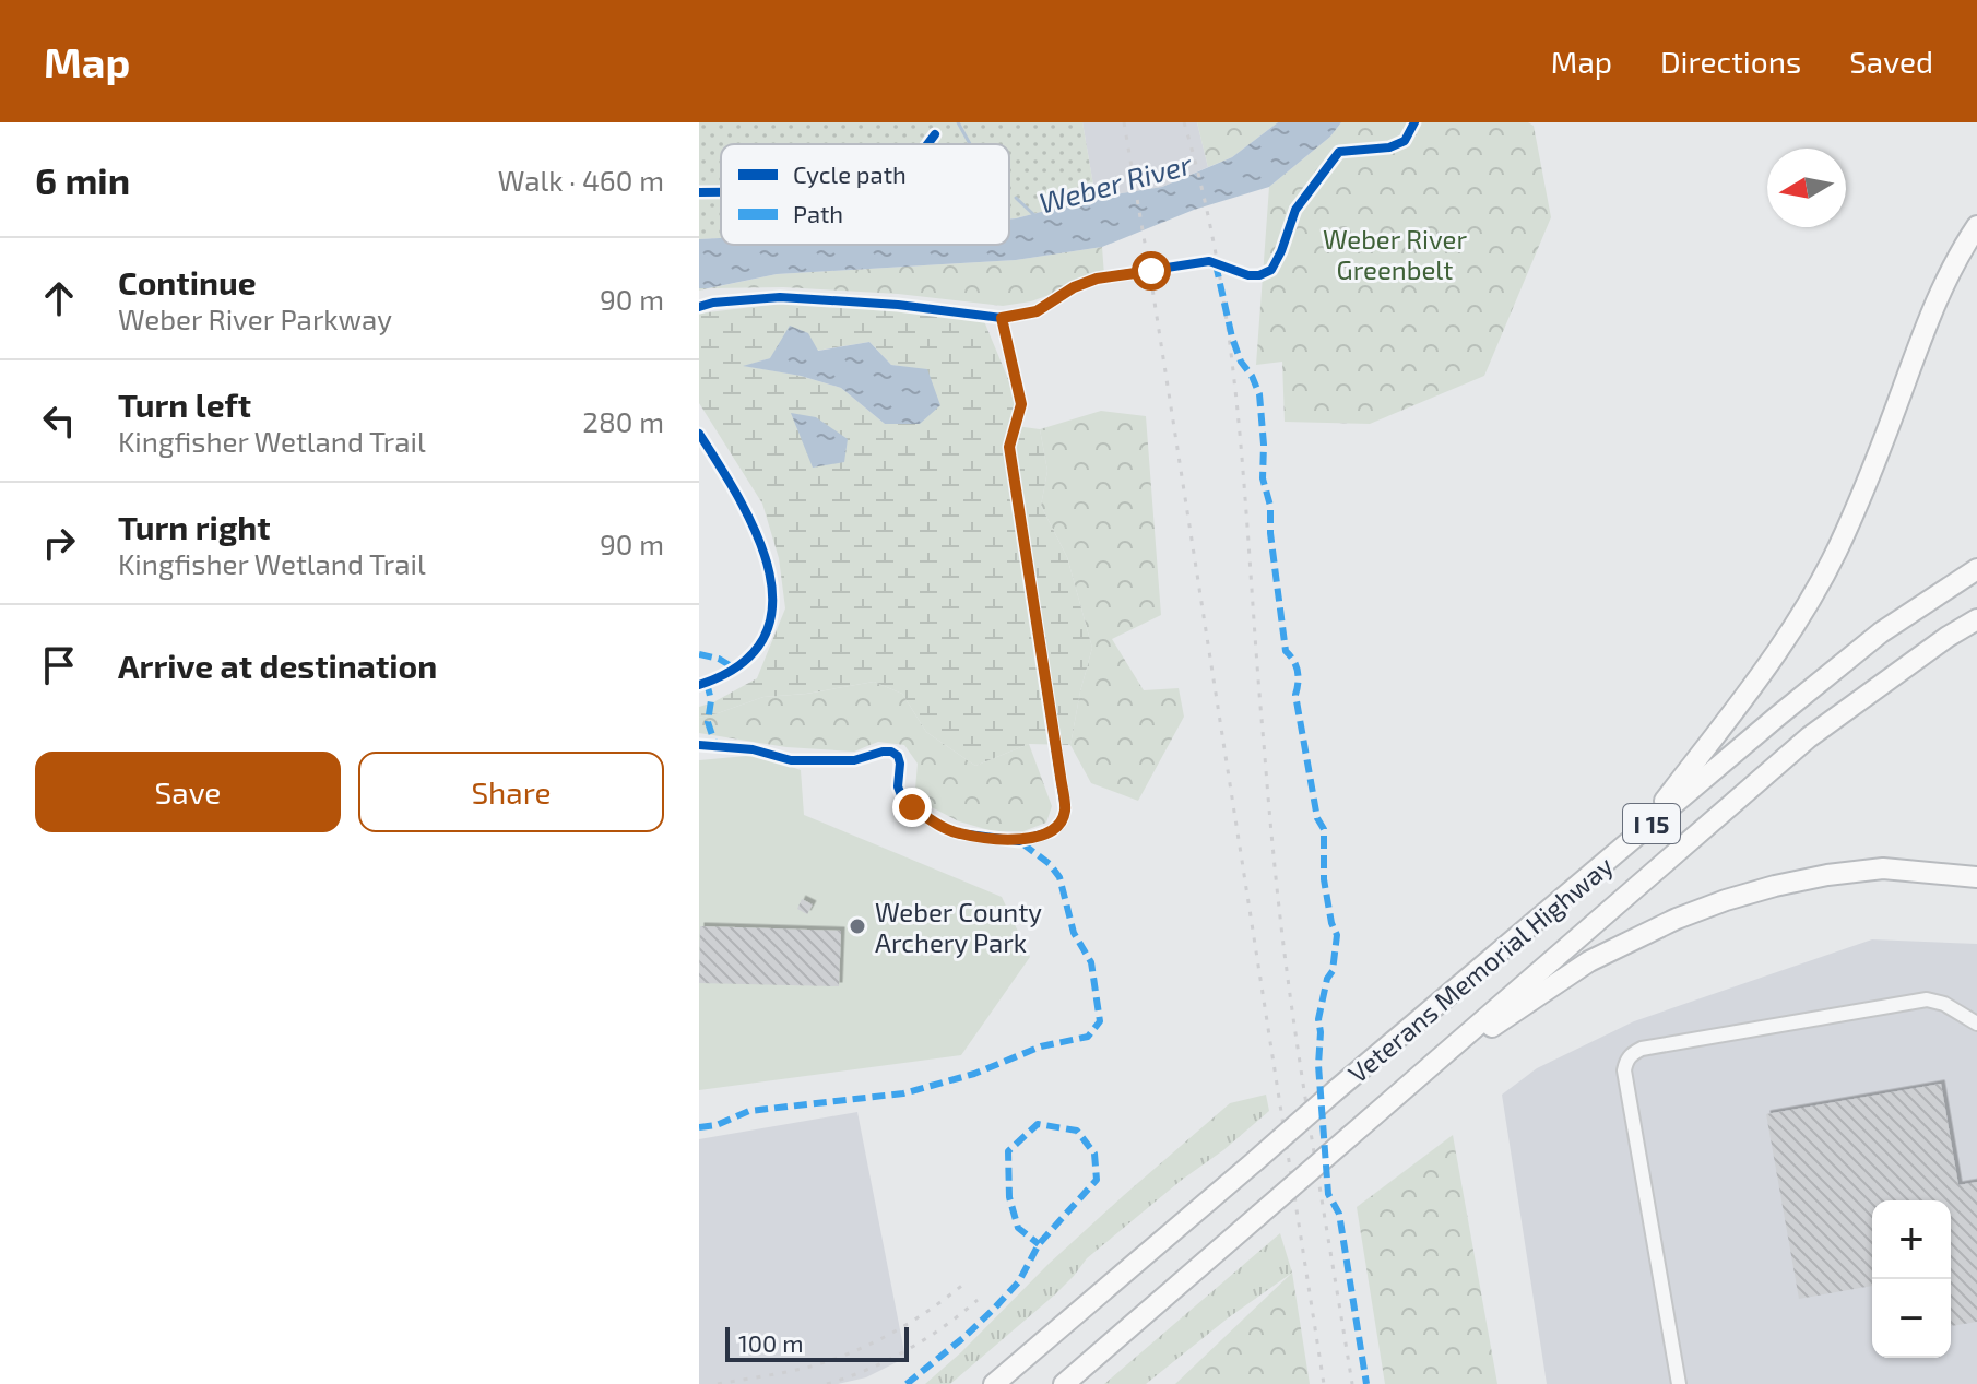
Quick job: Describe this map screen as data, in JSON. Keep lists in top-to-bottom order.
{
  "streets": {
    "highway": ["I 15", "Veterans Memorial Highway"]
  },
  "water": ["Weber River"],
  "parks": ["Weber River Greenbelt"],
  "places": ["Weber County Archery Park"],
  "legend": ["Cycle path", "Path"],
  "scale_bar": "100 m",
  "north": "left",
  "page": {
    "header": "Map",
    "nav": ["Map", "Directions", "Saved"],
    "heading": ["6 min", "Walk · 460 m"],
    "list": [
      ["Continue", "Weber River Parkway", "90 m"],
      ["Turn left", "Kingfisher Wetland Trail", "280 m"],
      ["Turn right", "Kingfisher Wetland Trail", "90 m"],
      "Arrive at destination"
    ],
    "buttons": ["Save", "Share"],
    "map_buttons": ["+", "−"],
    "scale": "100 m"
  }
}
